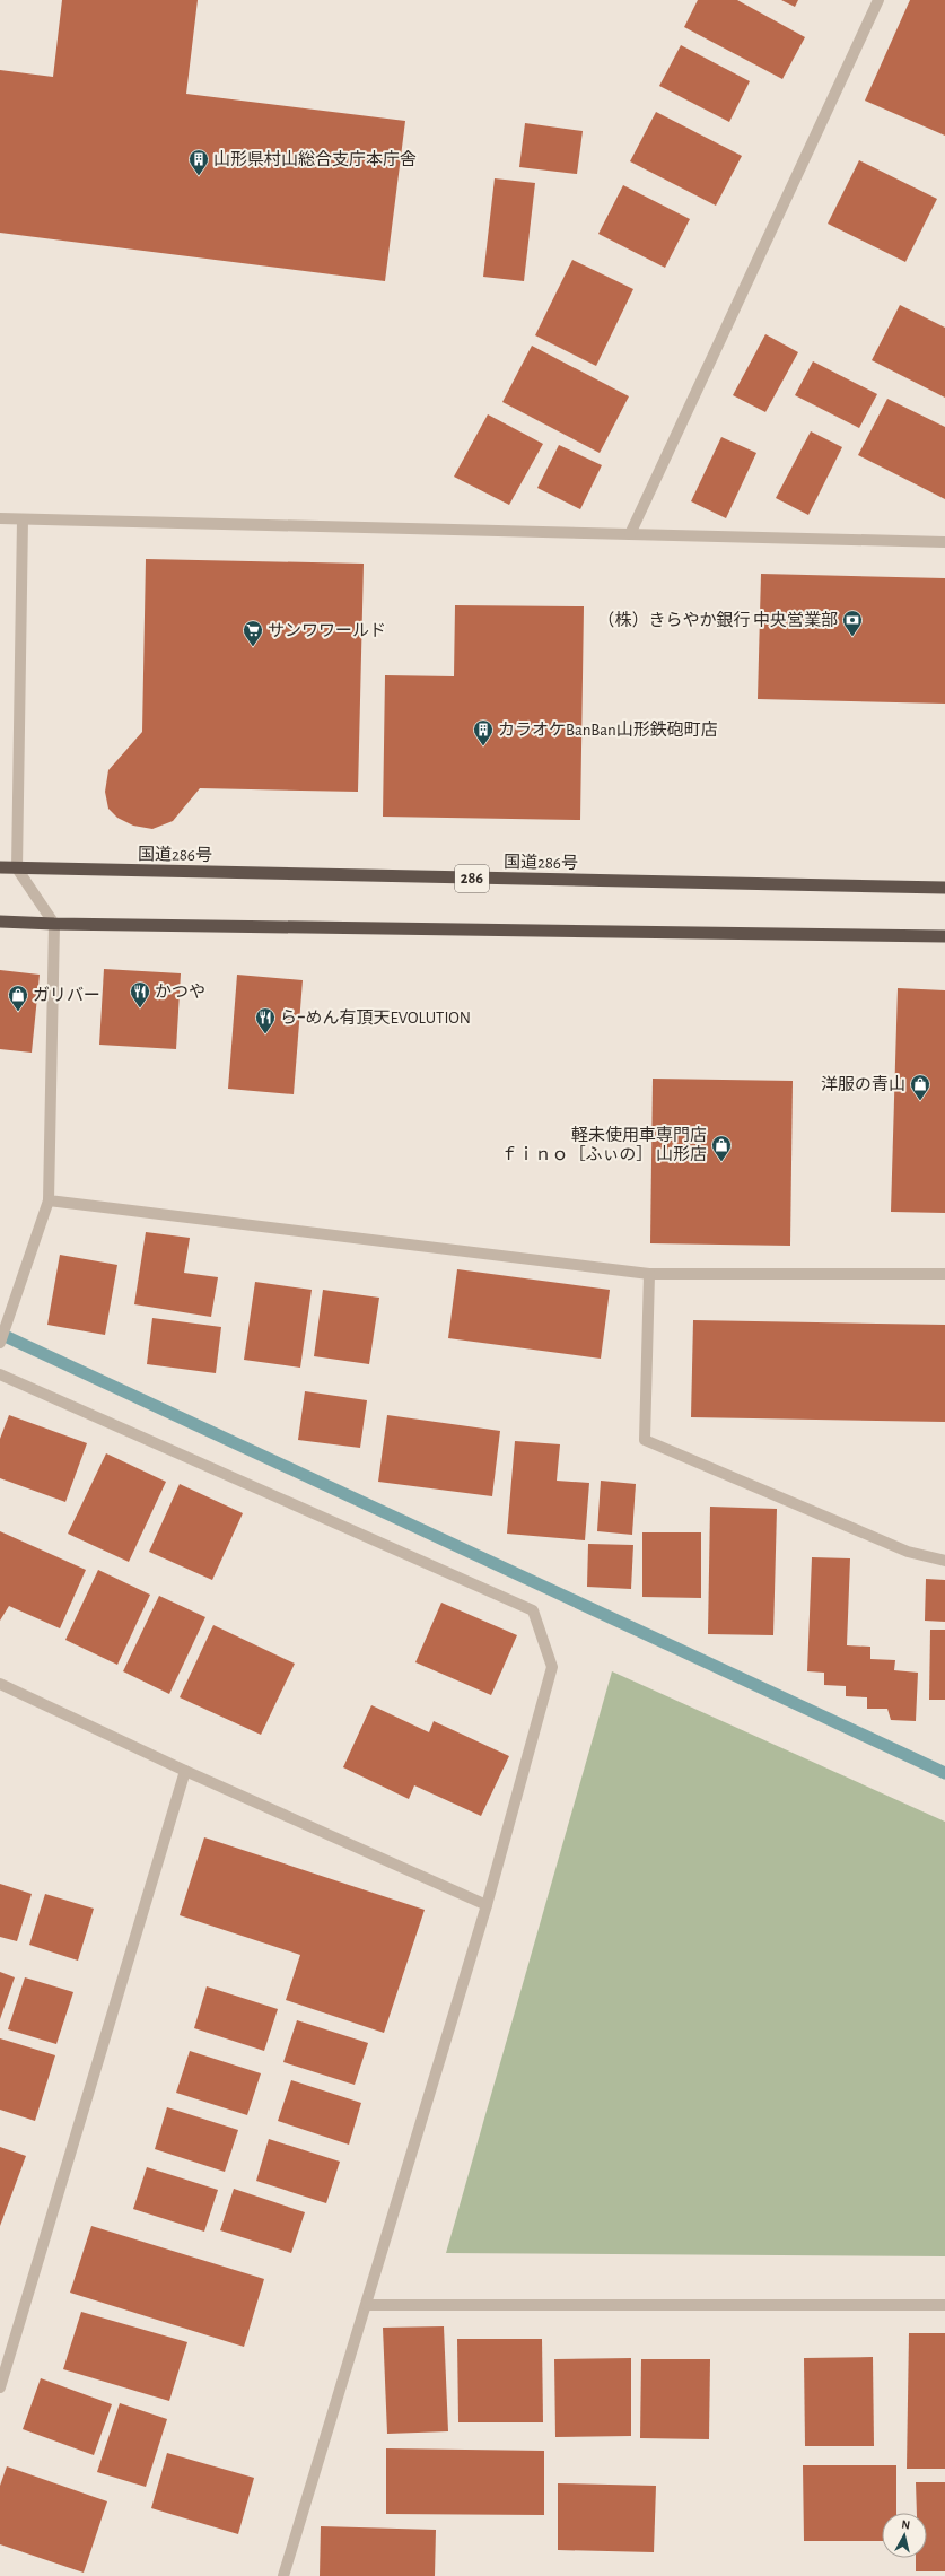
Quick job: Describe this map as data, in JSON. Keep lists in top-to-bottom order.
{
  "streets": {
    "highway": ["国道286号", "286"]
  },
  "places": {
    "building": ["山形県村山総合支庁本庁舎", "カラオケBanBan山形鉄砲町店"],
    "bank": ["（株）きらやか銀行 中央営業部"],
    "supermarket": ["サンワワールド"],
    "restaurant": ["かつや", "らｰめん有頂天EVOLUTION"],
    "shop": ["ガリバー", "洋服の青山", "軽未使用車専門店 ｆｉｎｏ［ふぃの］ 山形店"]
  },
  "north": "top"
}
